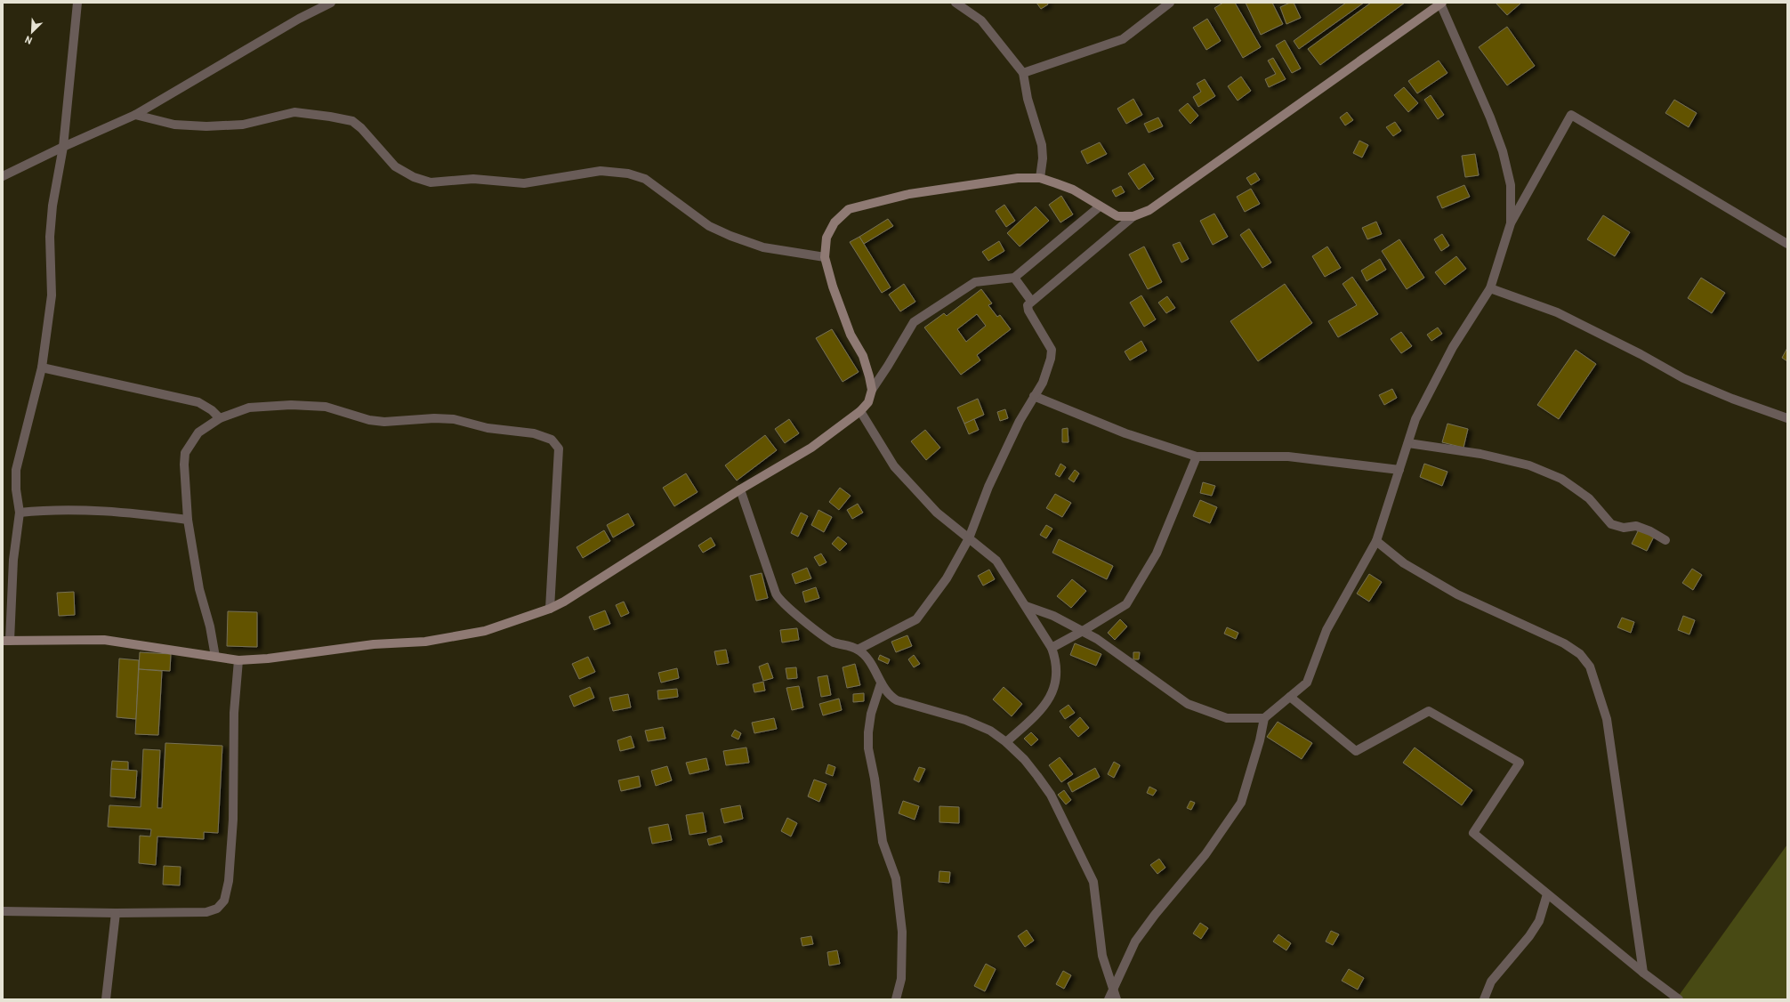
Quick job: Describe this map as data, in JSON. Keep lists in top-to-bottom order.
{
  "north": "bottom left"
}
